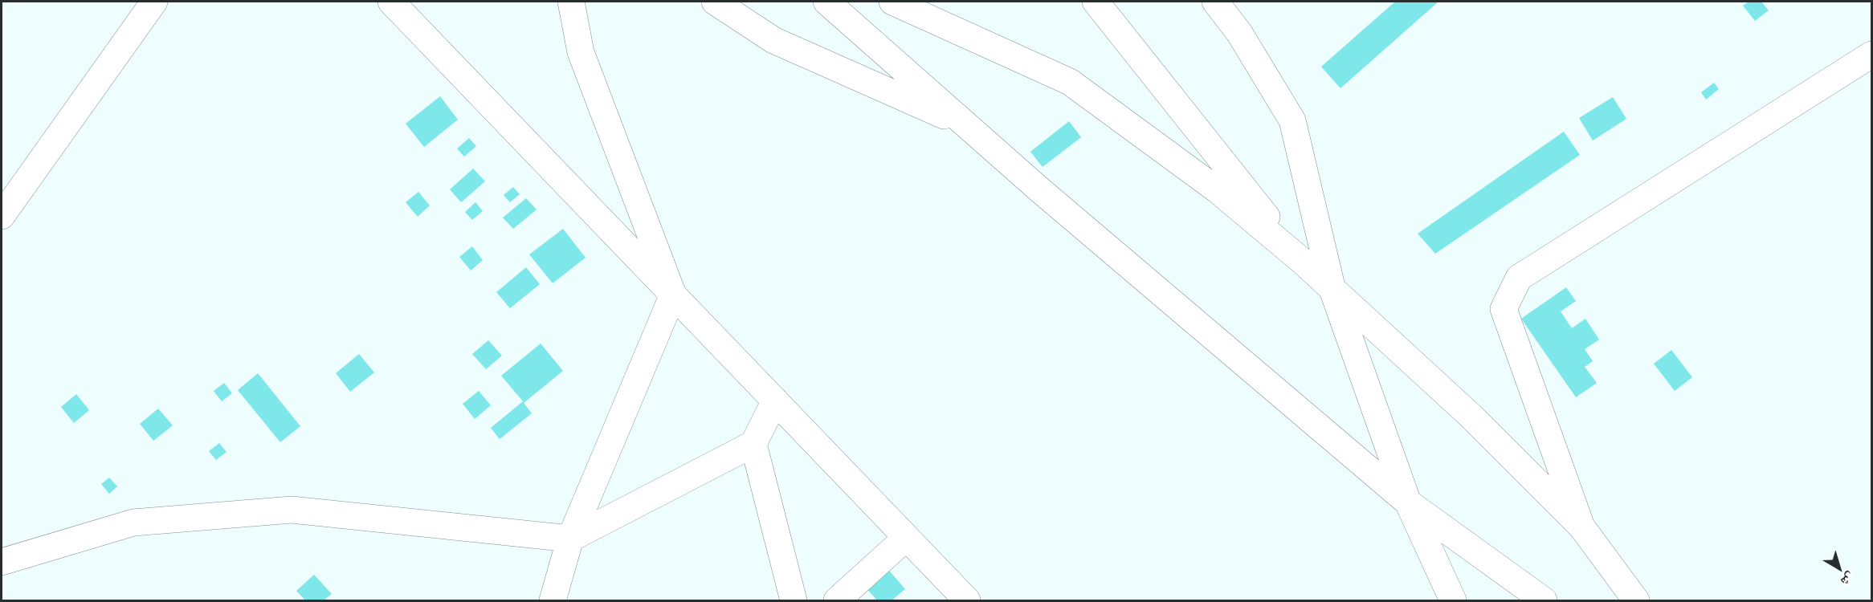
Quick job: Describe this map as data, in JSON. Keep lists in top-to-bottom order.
{
  "north": "bottom right"
}
